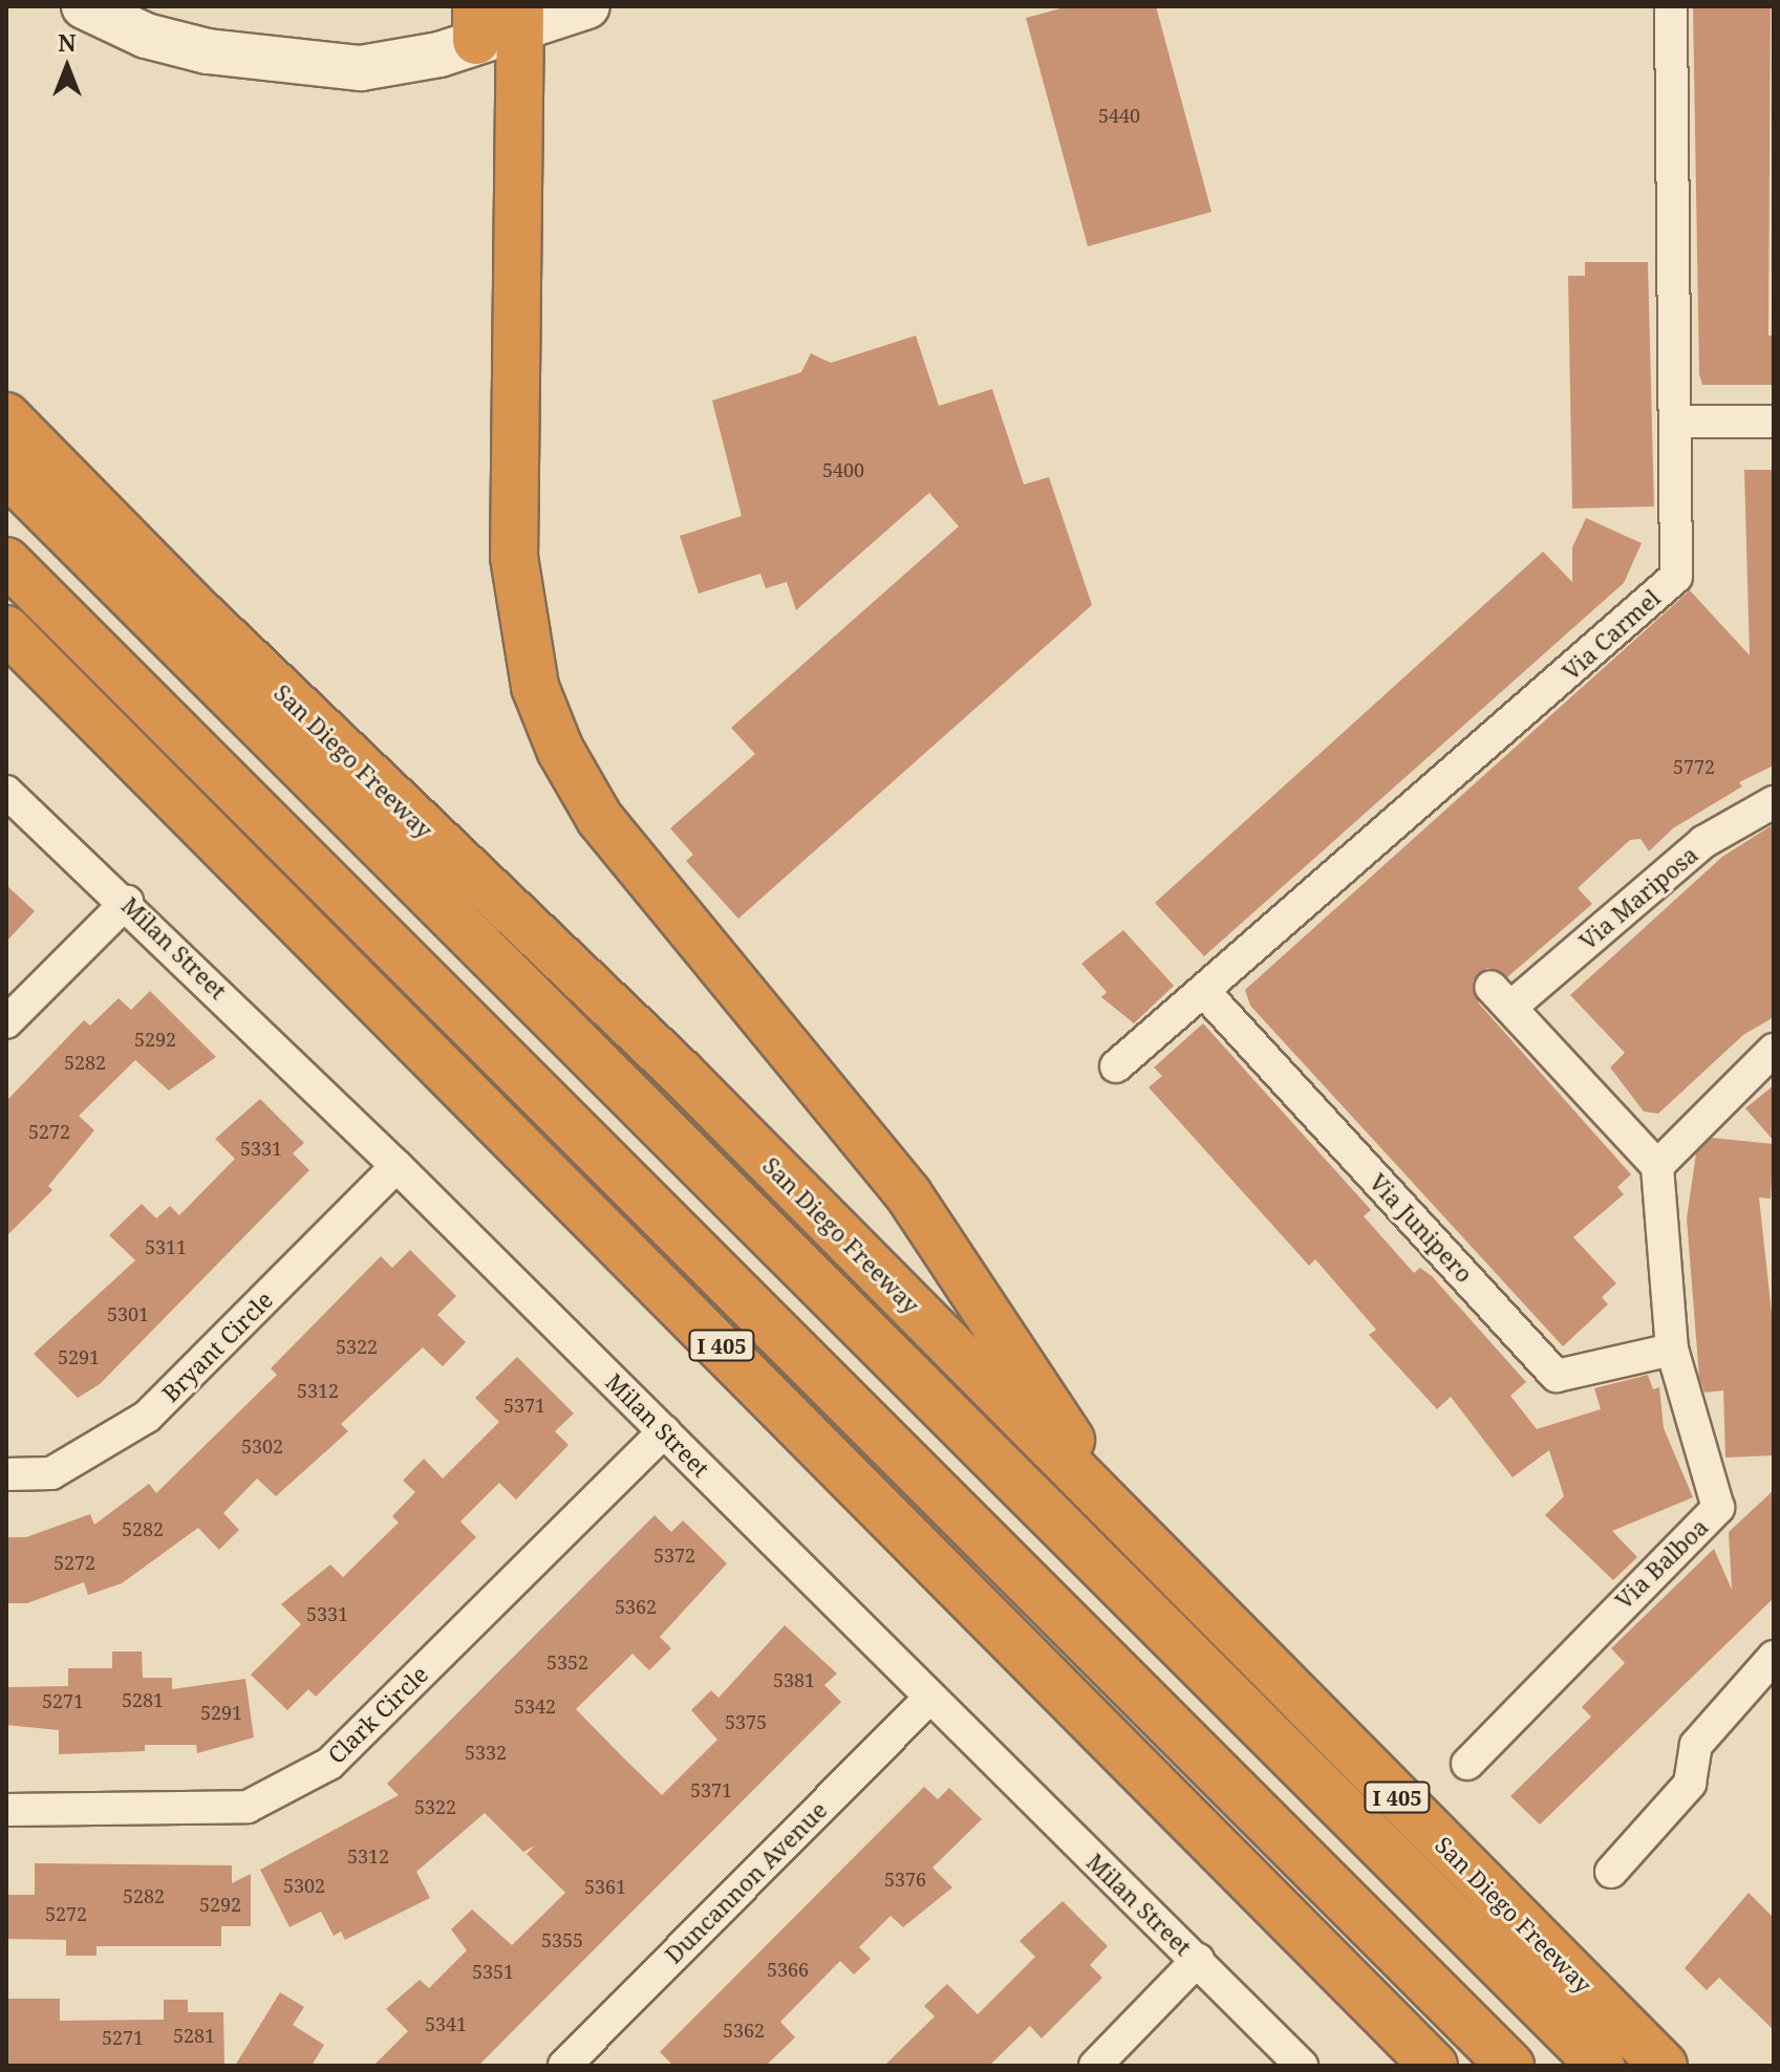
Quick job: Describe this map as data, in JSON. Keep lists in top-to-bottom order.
{
  "streets": {
    "highway": ["San Diego Freeway", "I 405"],
    "street": [
      "Via Carmel",
      "Via Mariposa",
      "Milan Street",
      "Via Junipero",
      "Bryant Circle",
      "Via Balboa",
      "Clark Circle",
      "Duncannon Avenue"
    ]
  },
  "crossings": [
    ["Via Carmel", "Via Junipero"],
    ["Via Mariposa", "Via Balboa"],
    ["Milan Street", "Bryant Circle"],
    ["Milan Street", "Clark Circle"],
    ["Milan Street", "Duncannon Avenue"],
    ["Via Junipero", "Via Balboa"]
  ],
  "house_numbers": [
    "5440",
    "5400",
    "5772",
    "5292",
    "5282",
    "5272",
    "5331",
    "5311",
    "5301",
    "5322",
    "5291",
    "5312",
    "5371",
    "5302",
    "5282",
    "5372",
    "5272",
    "5362",
    "5331",
    "5352",
    "5381",
    "5281",
    "5271",
    "5342",
    "5291",
    "5375",
    "5332",
    "5371",
    "5322",
    "5312",
    "5376",
    "5302",
    "5361",
    "5282",
    "5292",
    "5272",
    "5355",
    "5366",
    "5351",
    "5341",
    "5362",
    "5281",
    "5271"
  ],
  "north": "top"
}
